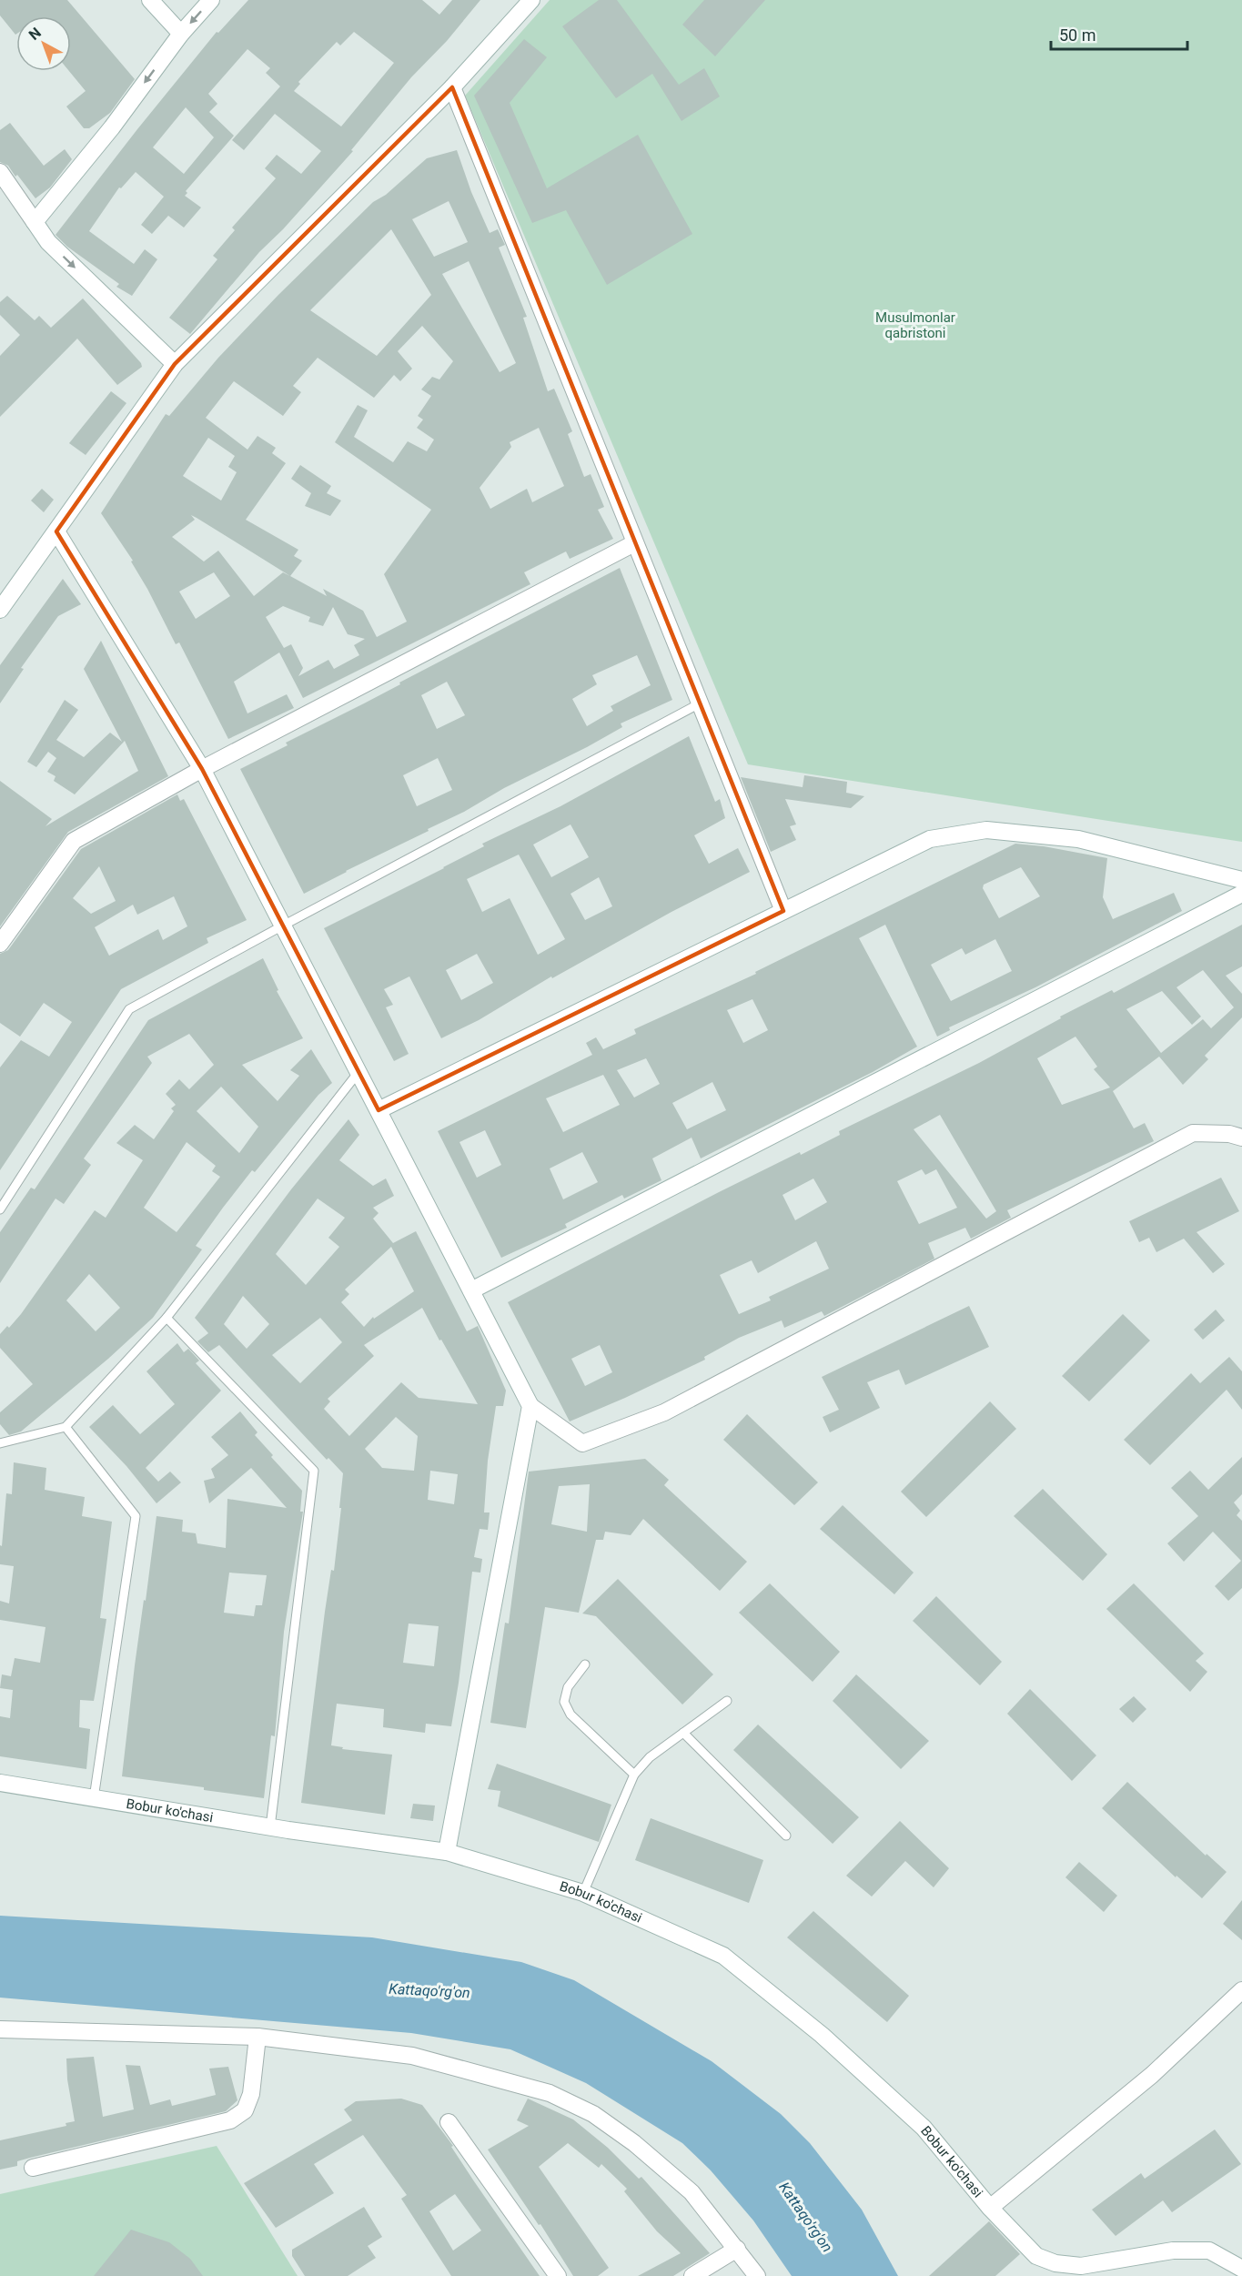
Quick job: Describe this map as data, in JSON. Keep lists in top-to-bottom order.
{
  "streets": {
    "street": ["Bobur ko'chasi"]
  },
  "water": ["Kattaqo'rg'on"],
  "parks": ["Musulmonlar qabristoni"],
  "scale_bar": "50 m",
  "north": "top left"
}
